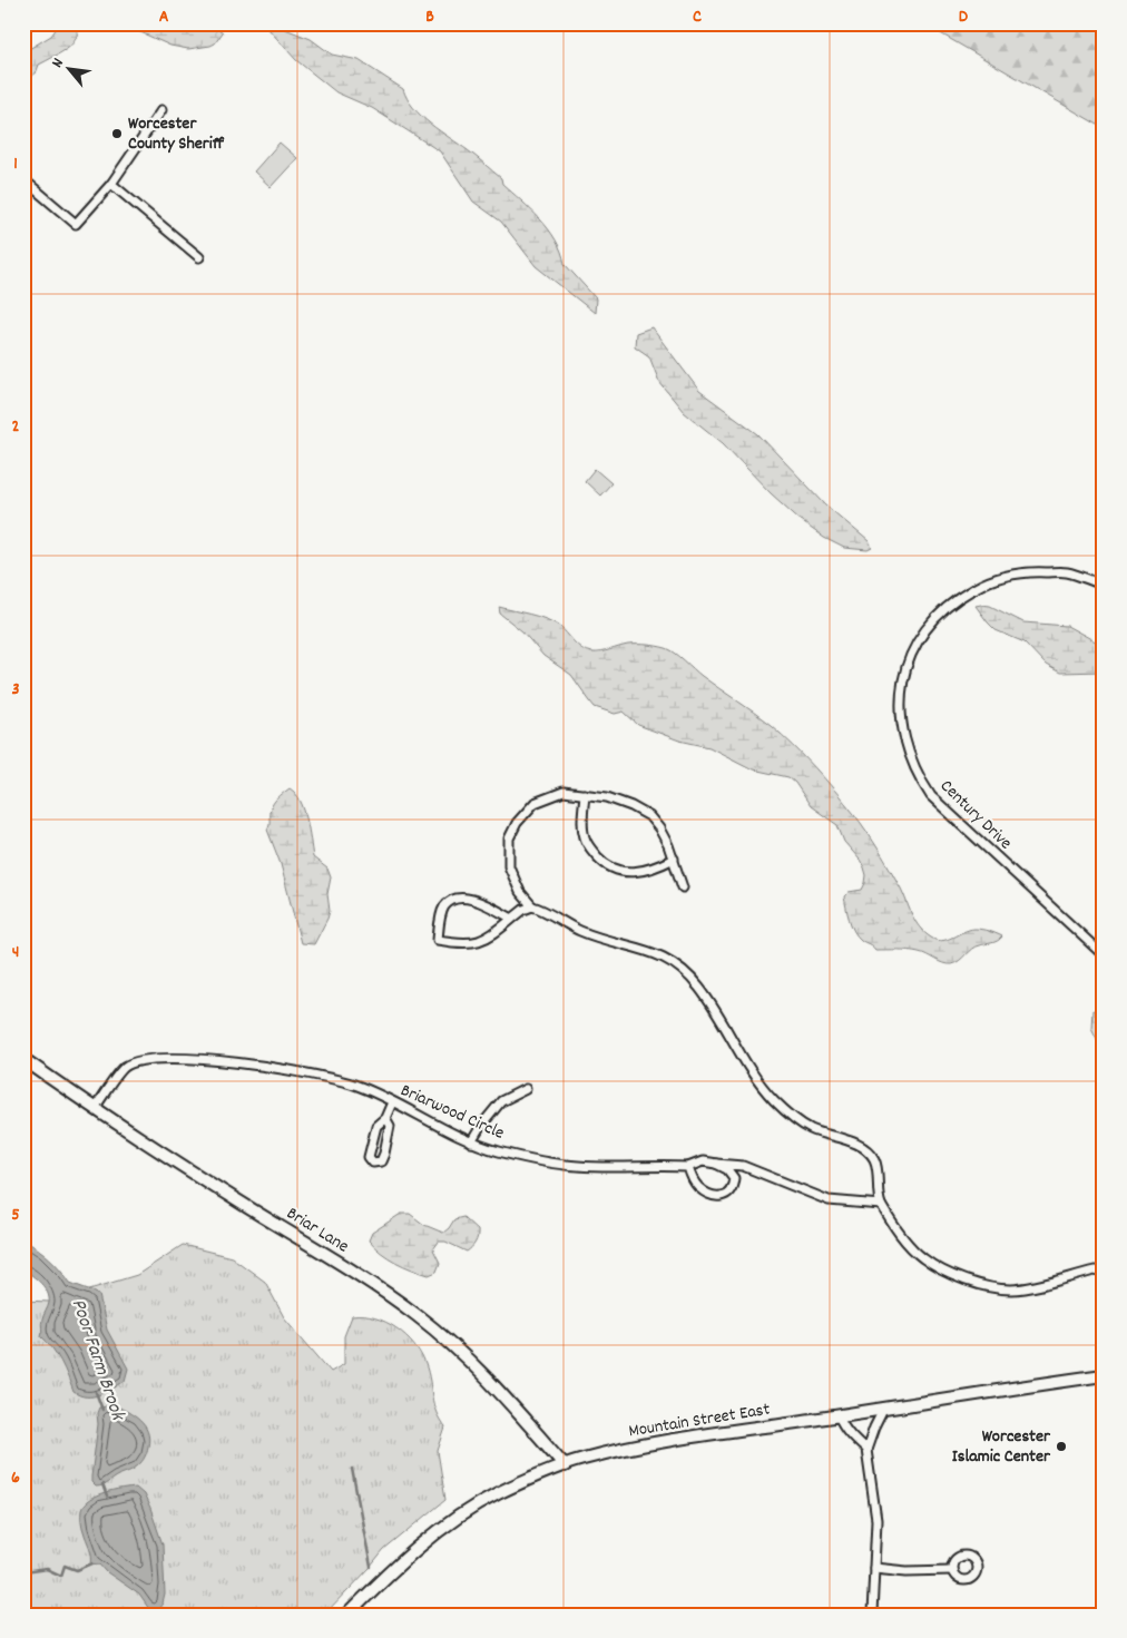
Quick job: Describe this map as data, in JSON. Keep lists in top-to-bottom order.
{
  "streets": {
    "main road": ["Briar Lane", "Mountain Street East"],
    "street": ["Century Drive", "Briarwood Circle"]
  },
  "crossings": [
    ["Briarwood Circle", "Briar Lane"],
    ["Briar Lane", "Mountain Street East"]
  ],
  "water": ["Poor Farm Brook"],
  "places": ["Worcester County Sheriff", "Worcester Islamic Center"],
  "north": "top left",
  "grid": {
    "columns": [
      "A",
      "B",
      "C",
      "D"
    ],
    "rows": [
      "1",
      "2",
      "3",
      "4",
      "5",
      "6"
    ]
  }
}
